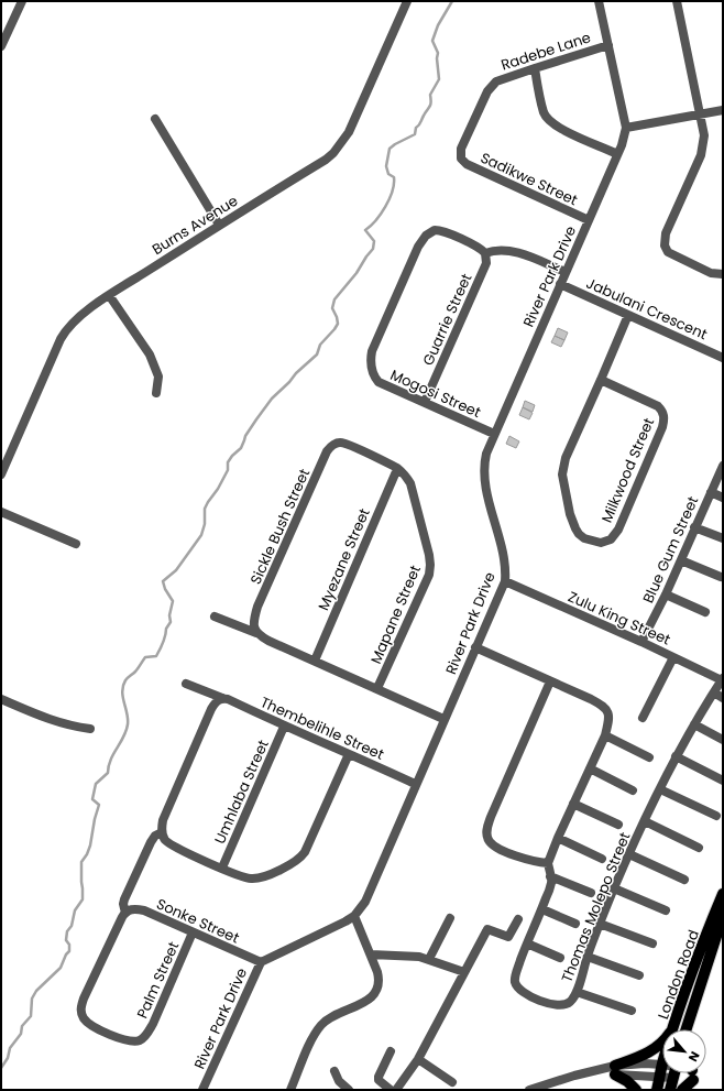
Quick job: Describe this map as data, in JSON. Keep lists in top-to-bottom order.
{
  "streets": {
    "main road": ["London Road"],
    "street": [
      "Radebe Lane",
      "Sadikwe Street",
      "Burns Avenue",
      "River Park Drive",
      "Jabulani Crescent",
      "Guarrie Street",
      "Mogosi Street",
      "Milkwood Street",
      "Sickle Bush Street",
      "Blue Gum Street",
      "Myezane Street",
      "Mapane Street",
      "Zulu King Street",
      "Thembelihle Street",
      "Umhlaba Street",
      "Thomas Molepo Street",
      "Sonke Street",
      "Palm Street"
    ]
  },
  "crossings": [
    ["Radebe Lane", "Sadikwe Street"],
    ["Radebe Lane", "River Park Drive"],
    ["Sadikwe Street", "River Park Drive"],
    ["River Park Drive", "Jabulani Crescent"],
    ["River Park Drive", "Mogosi Street"],
    ["River Park Drive", "Zulu King Street"],
    ["River Park Drive", "Thembelihle Street"],
    ["River Park Drive", "Sonke Street"],
    ["Jabulani Crescent", "Milkwood Street"],
    ["Guarrie Street", "Mogosi Street"],
    ["Sickle Bush Street", "Mapane Street"],
    ["Blue Gum Street", "Zulu King Street"],
    ["Myezane Street", "Mapane Street"],
    ["Zulu King Street", "Thomas Molepo Street"],
    ["Thembelihle Street", "Umhlaba Street"],
    ["Sonke Street", "Palm Street"]
  ],
  "north": "bottom right"
}
